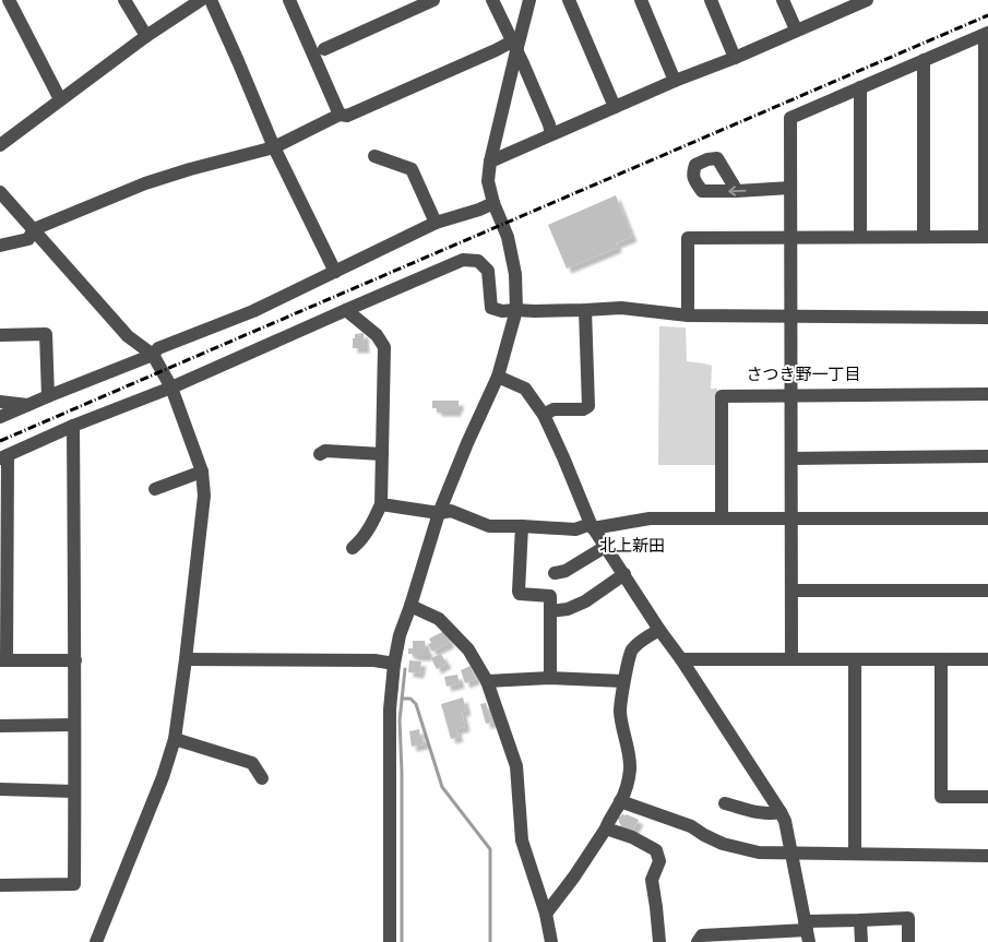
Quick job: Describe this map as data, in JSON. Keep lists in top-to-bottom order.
{
  "districts": ["さつき野一丁目", "北上新田"]
}
